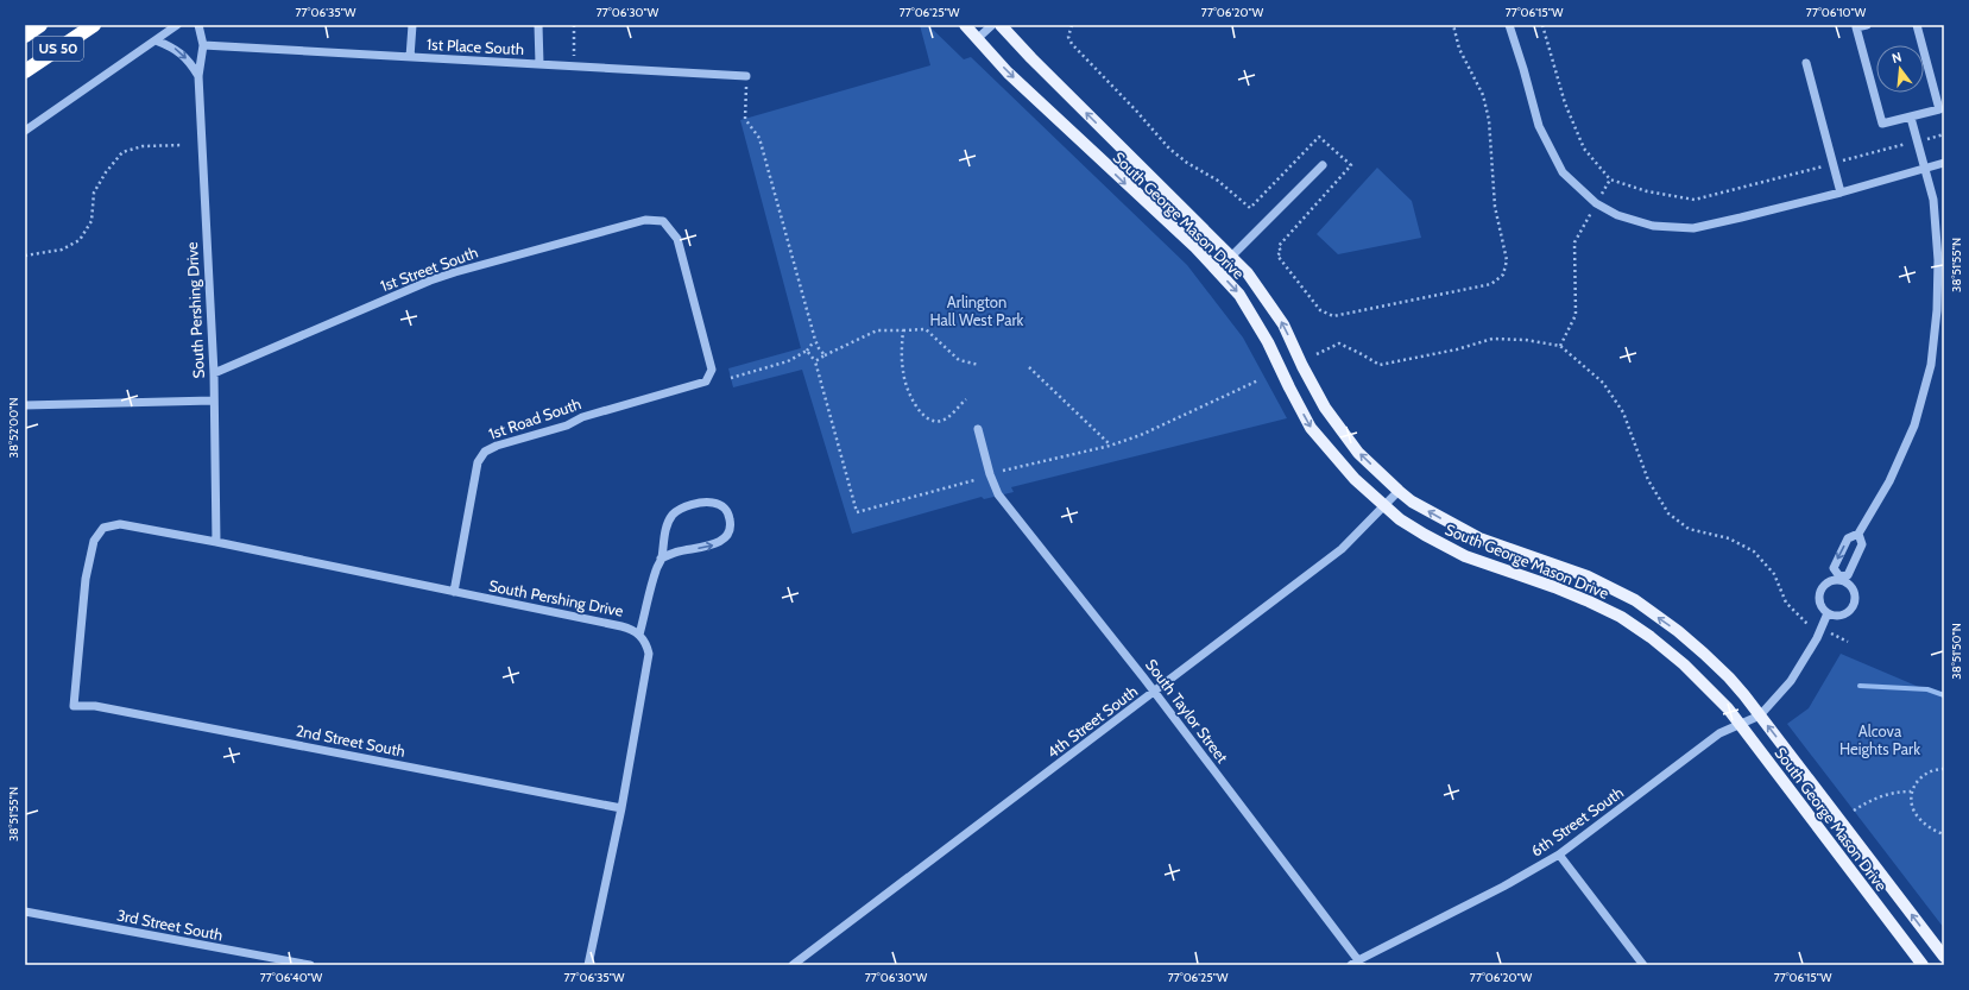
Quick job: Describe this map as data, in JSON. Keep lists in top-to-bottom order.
{
  "streets": {
    "highway": ["US 50"],
    "main road": ["South George Mason Drive"],
    "street": [
      "1st Place South",
      "1st Street South",
      "South Pershing Drive",
      "1st Road South",
      "South Taylor Street",
      "4th Street South",
      "2nd Street South",
      "6th Street South",
      "3rd Street South"
    ]
  },
  "crossings": [
    ["1st Place South", "South Pershing Drive"],
    ["South George Mason Drive", "4th Street South"],
    ["South George Mason Drive", "6th Street South"],
    ["1st Street South", "South Pershing Drive"],
    ["1st Street South", "1st Road South"],
    ["South Pershing Drive", "1st Road South"],
    ["South Pershing Drive", "2nd Street South"],
    ["South Taylor Street", "4th Street South"],
    ["South Taylor Street", "6th Street South"]
  ],
  "parks": ["Arlington Hall West Park", "Alcova Heights Park"],
  "north": "top",
  "coordinates": [
    "77°06'35\"W",
    "77°06'30\"W",
    "77°06'25\"W",
    "77°06'20\"W",
    "77°06'15\"W",
    "77°06'10\"W",
    "38°51'55\"N",
    "38°52'00\"N",
    "38°51'50\"N",
    "77°06'40\"W"
  ]
}
